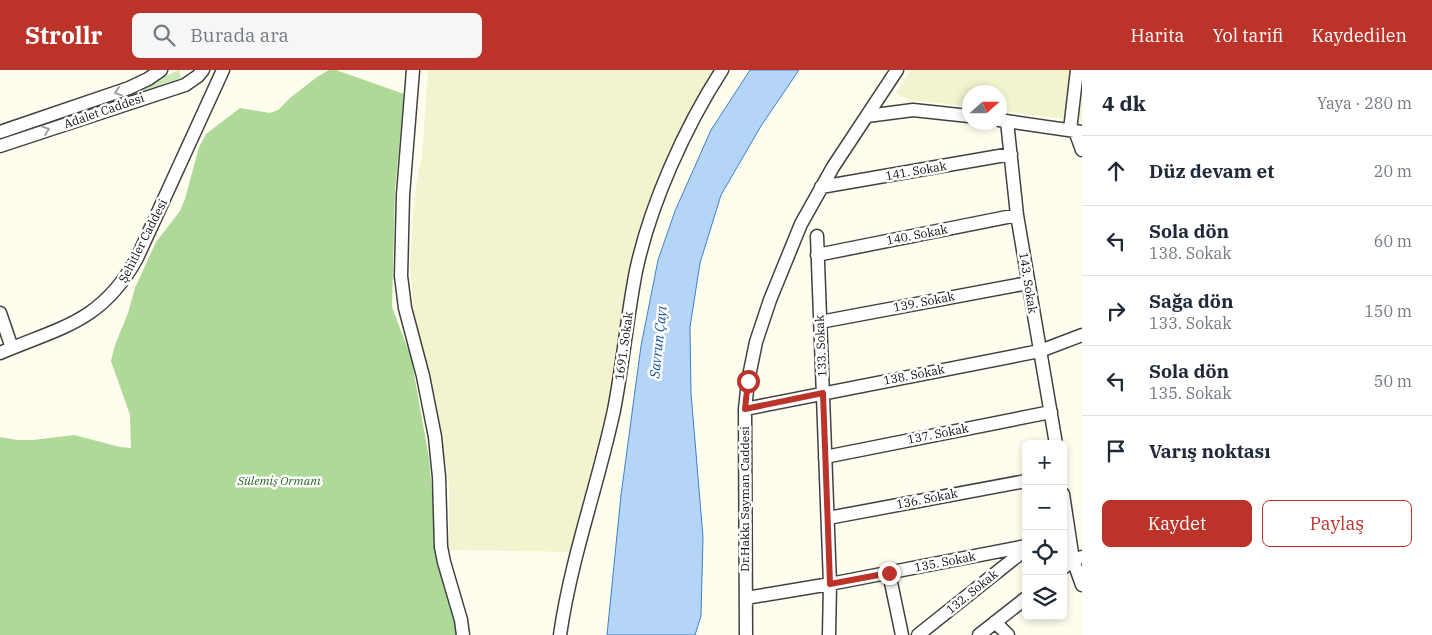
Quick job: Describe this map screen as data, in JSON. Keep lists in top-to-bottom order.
{
  "streets": {
    "street": [
      "Adalet Caddesi",
      "141. Sokak",
      "140. Sokak",
      "Şehitler Caddesi",
      "143. Sokak",
      "139. Sokak",
      "1691. Sokak",
      "133. Sokak",
      "138. Sokak",
      "137. Sokak",
      "Dr.Hakkı Sayman Caddesi",
      "136. Sokak",
      "135. Sokak",
      "132. Sokak"
    ]
  },
  "crossings": [
    ["141. Sokak", "143. Sokak"],
    ["141. Sokak", "Dr.Hakkı Sayman Caddesi"],
    ["140. Sokak", "143. Sokak"],
    ["140. Sokak", "133. Sokak"],
    ["143. Sokak", "139. Sokak"],
    ["143. Sokak", "138. Sokak"],
    ["143. Sokak", "137. Sokak"],
    ["139. Sokak", "133. Sokak"],
    ["133. Sokak", "138. Sokak"],
    ["133. Sokak", "137. Sokak"],
    ["133. Sokak", "136. Sokak"],
    ["133. Sokak", "135. Sokak"],
    ["138. Sokak", "Dr.Hakkı Sayman Caddesi"],
    ["Dr.Hakkı Sayman Caddesi", "135. Sokak"]
  ],
  "water": ["Savrun Çayı"],
  "parks": ["Sülemiş Ormanı"],
  "north": "right",
  "page": {
    "header": "Strollr",
    "search": "Burada ara",
    "nav": ["Harita", "Yol tarifi", "Kaydedilen"],
    "heading": ["4 dk", "Yaya · 280 m"],
    "list": [
      ["Düz devam et", "20 m"],
      ["Sola dön", "138. Sokak", "60 m"],
      ["Sağa dön", "133. Sokak", "150 m"],
      ["Sola dön", "135. Sokak", "50 m"],
      "Varış noktası"
    ],
    "map_buttons": ["+", "−"],
    "buttons": ["Kaydet", "Paylaş"]
  }
}
